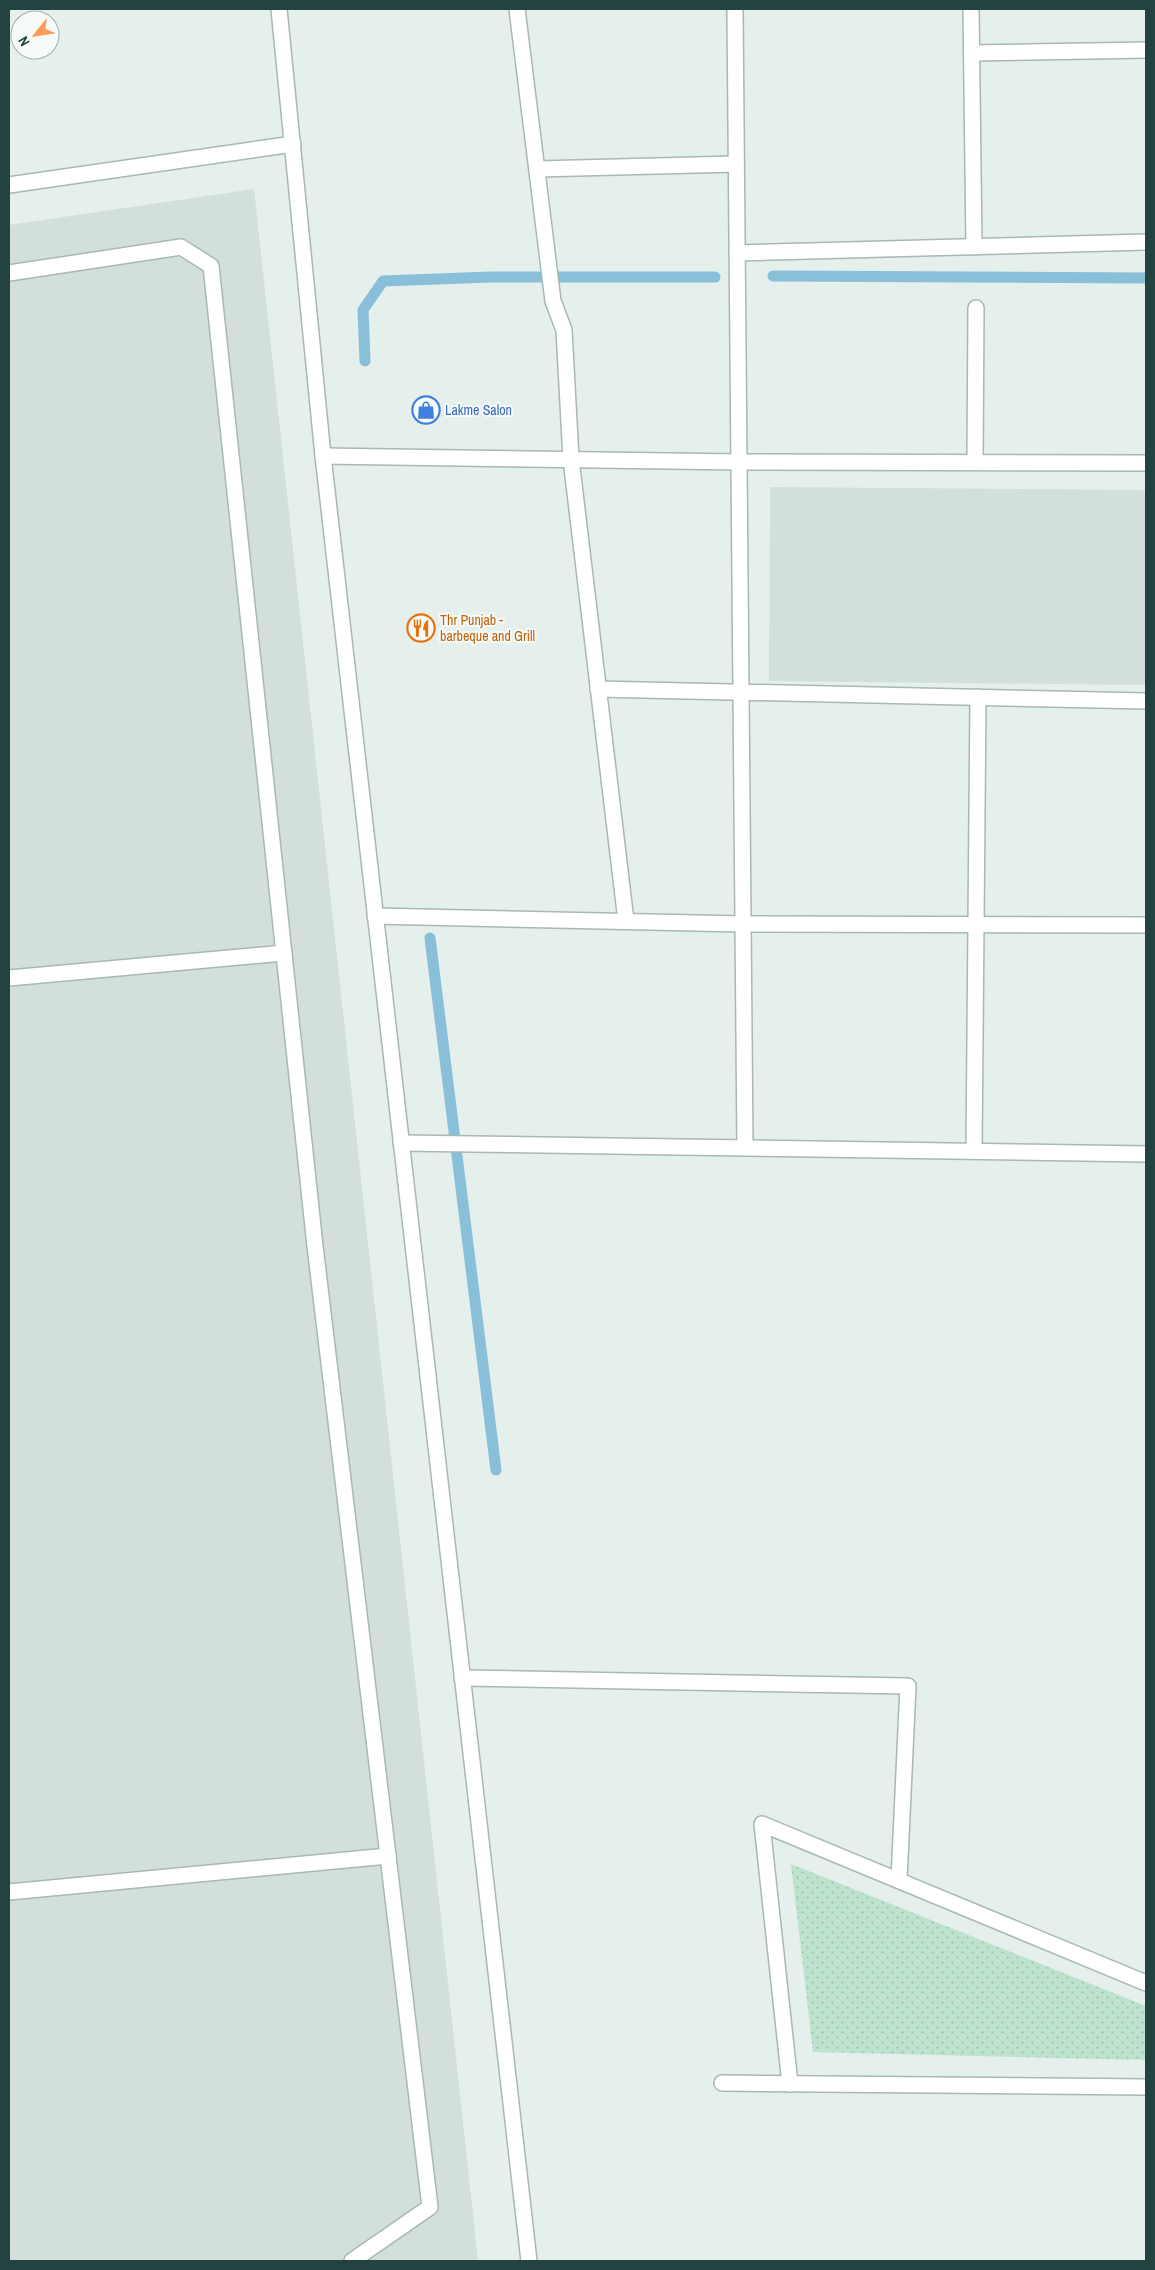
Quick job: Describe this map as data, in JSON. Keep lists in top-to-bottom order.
{
  "places": {
    "shop": ["Lakme Salon"],
    "restaurant": ["Thr Punjab - barbeque and Grill"]
  },
  "north": "bottom left"
}
